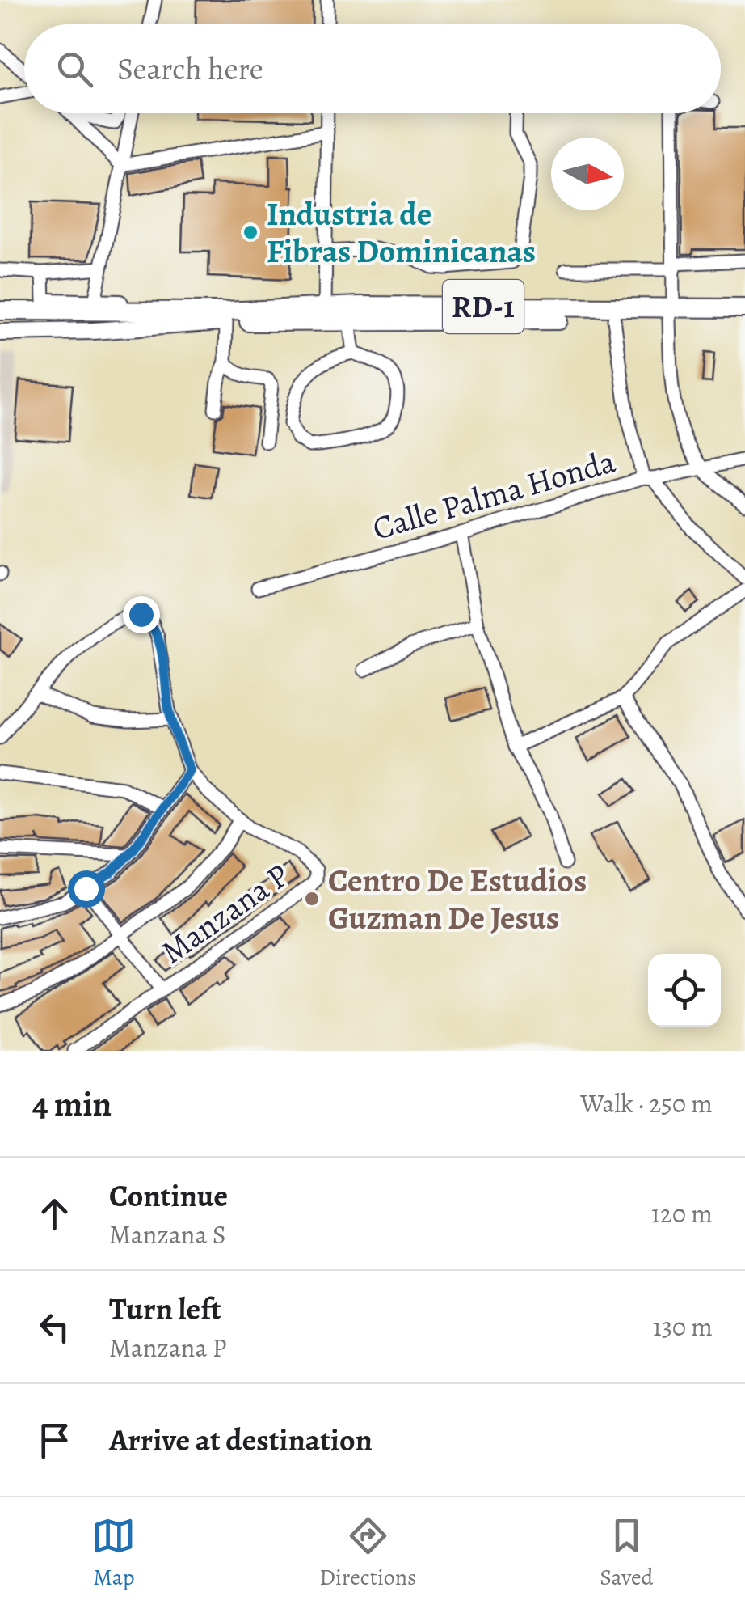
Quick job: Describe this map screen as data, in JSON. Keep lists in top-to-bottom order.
{
  "streets": {
    "highway": ["RD-1"],
    "street": ["Calle Palma Honda", "Manzana P"]
  },
  "places": ["Industria de Fibras Dominicanas", "Centro De Estudios Guzman De Jesus"],
  "north": "right",
  "page": {
    "search": "Search here",
    "heading": ["4 min", "Walk · 250 m"],
    "list": [
      ["Continue", "Manzana S", "120 m"],
      ["Turn left", "Manzana P", "130 m"],
      "Arrive at destination"
    ],
    "nav": ["Map", "Directions", "Saved"]
  }
}
